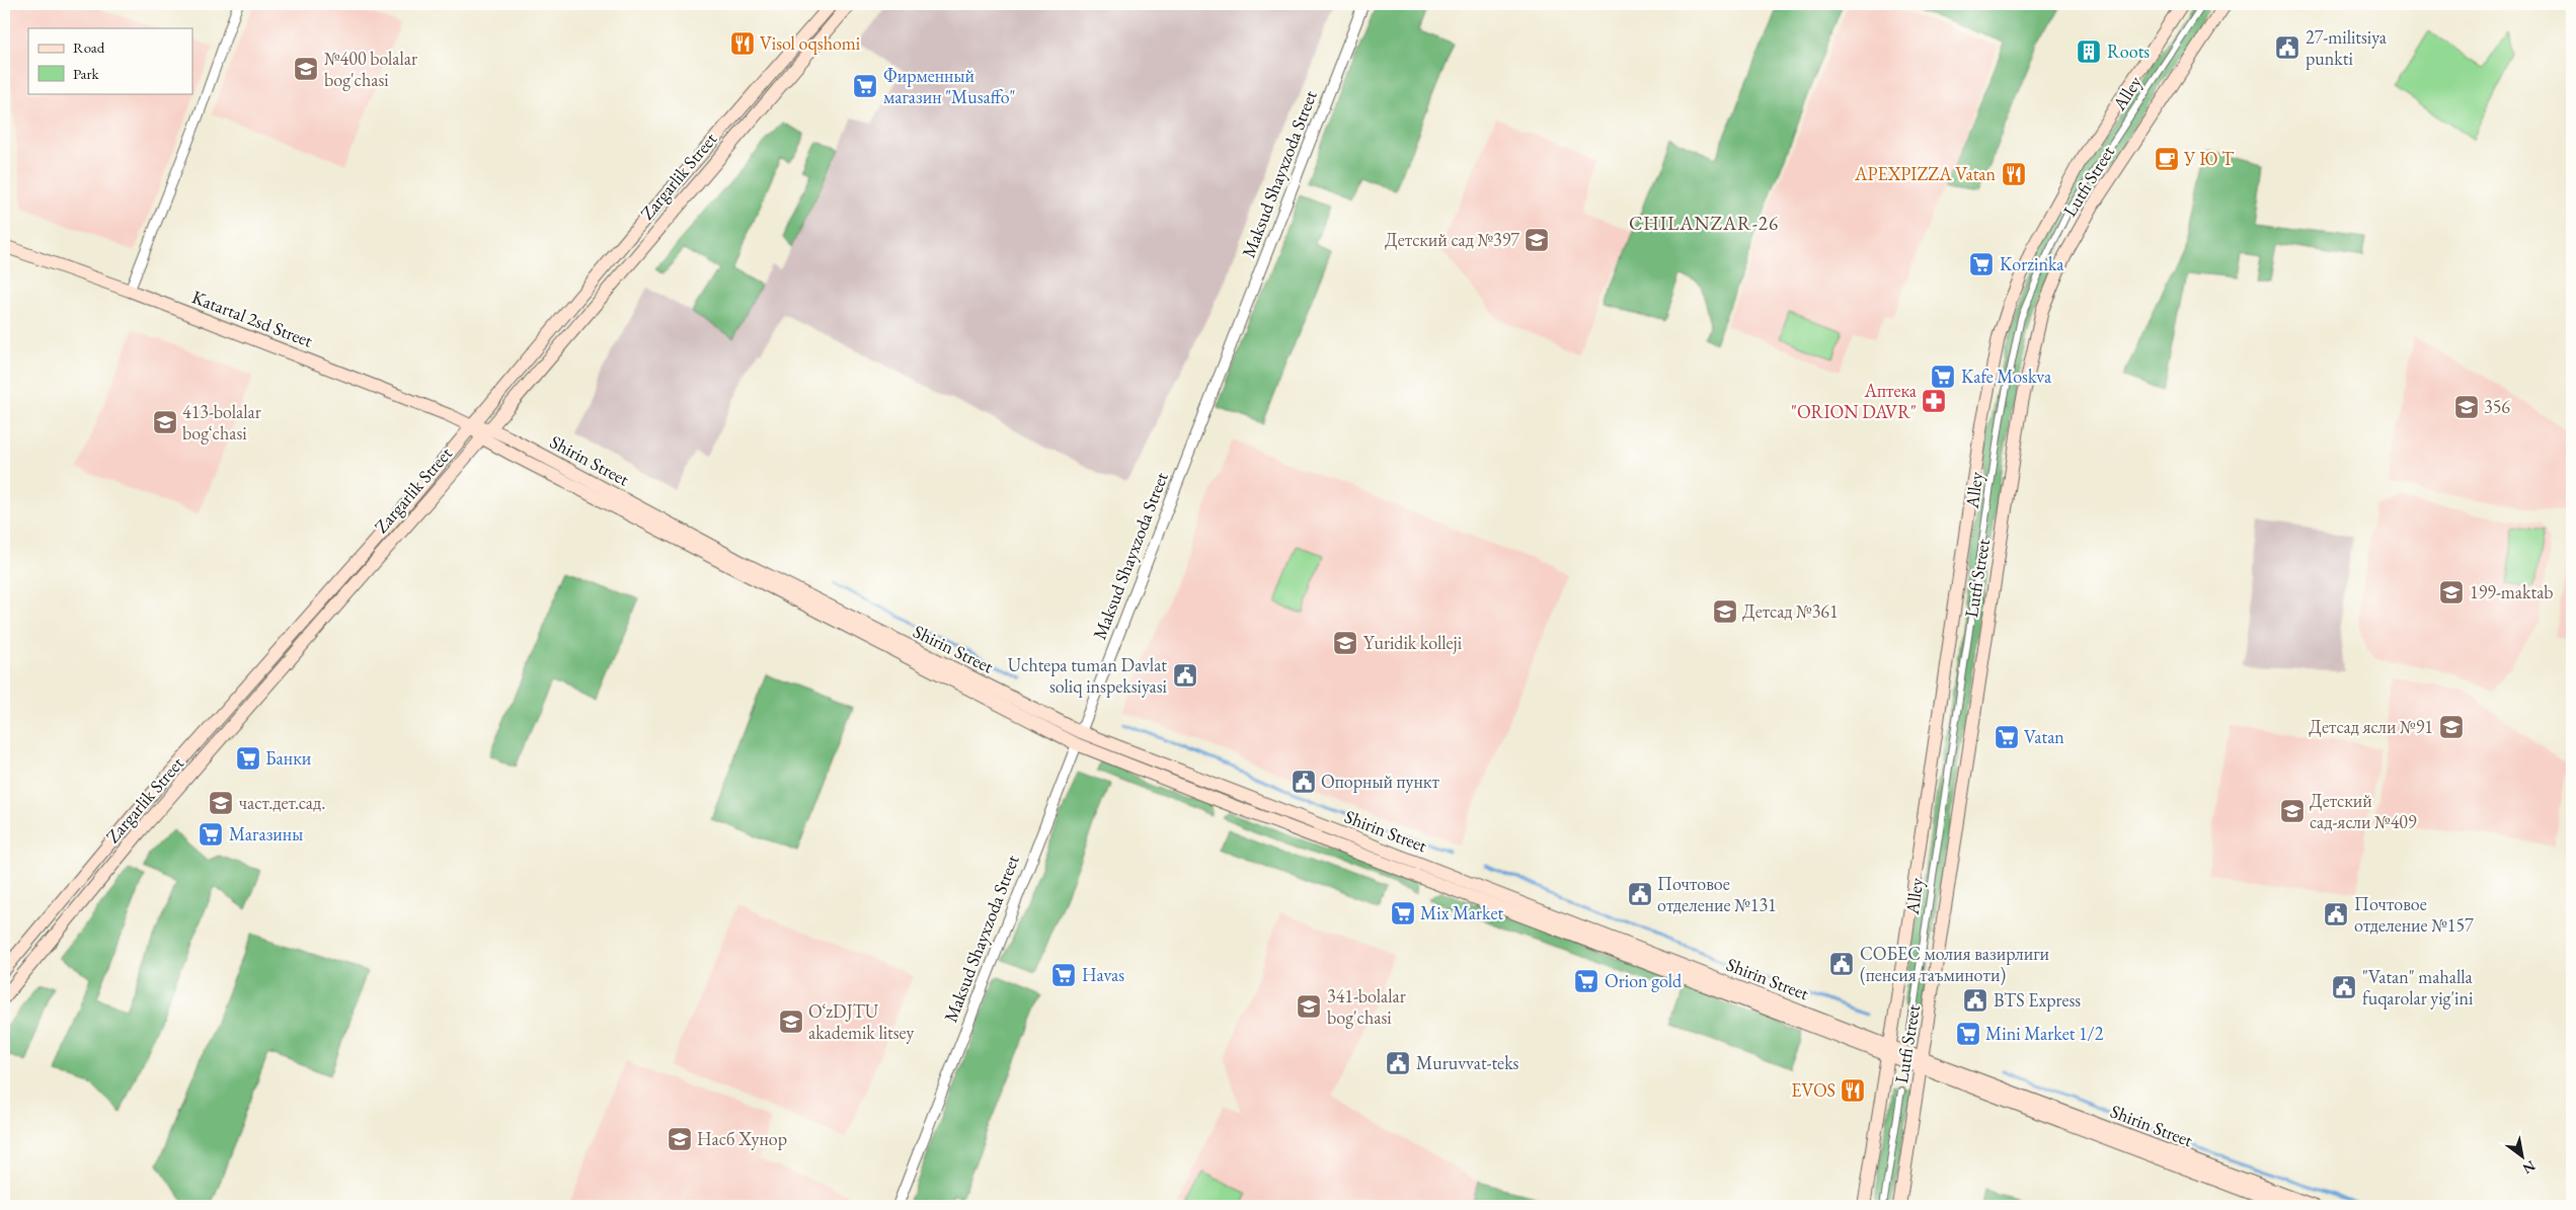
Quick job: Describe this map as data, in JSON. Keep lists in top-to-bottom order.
{
  "streets": {
    "main road": [
      "Zargarlik Street",
      "Lutfi Street",
      "Katartal 2sd Street",
      "Shirin Street"
    ],
    "street": ["Alley", "Maksud Shayxzoda Street"]
  },
  "crossings": [
    ["Maksud Shayxzoda Street", "Shirin Street"],
    ["Zargarlik Street", "Katartal 2sd Street"],
    ["Zargarlik Street", "Shirin Street"],
    ["Lutfi Street", "Shirin Street"],
    ["Katartal 2sd Street", "Shirin Street"]
  ],
  "districts": ["CHILANZAR-26"],
  "places": {
    "restaurant": ["Visol oqshomi", "APEXPIZZA Vatan", "EVOS"],
    "public building": [
      "27-militsiya punkti",
      "Uchtepa tuman Davlat soliq inspeksiyasi",
      "Опорный пункт",
      "Почтовое отделение №131",
      "Почтовое отделение №157",
      "СОБЕС молия вазирлиги (пенсия таъминоти)",
      "\"Vatan\" mahalla fuqarolar yig'ini",
      "BTS Express",
      "Muruvvat-teks"
    ],
    "building": ["Roots"],
    "school or university": [
      "№400 bolalar bog'chasi",
      "Детский сад №397",
      "356",
      "413-bolalar bogʻchasi",
      "199-maktab",
      "Детсад №361",
      "Yuridik kolleji",
      "Детсад ясли №91",
      "част.дет.сад.",
      "Детский сад-ясли №409",
      "341-bolalar bog'chasi",
      "OʻzDJTU akademik litsey",
      "Насб Хунор"
    ],
    "supermarket": [
      "Фирменный магазин \"Musaffo\"",
      "Korzinka",
      "Kafe Moskva",
      "Vatan",
      "Банки",
      "Магазины",
      "Mix Market",
      "Havas",
      "Orion gold",
      "Mini Market 1/2"
    ],
    "cafe": ["У Ю Т"],
    "pharmacy": ["Аптека \"ORION DAVR\""]
  },
  "legend": ["Road", "Park"],
  "north": "bottom right"
}
